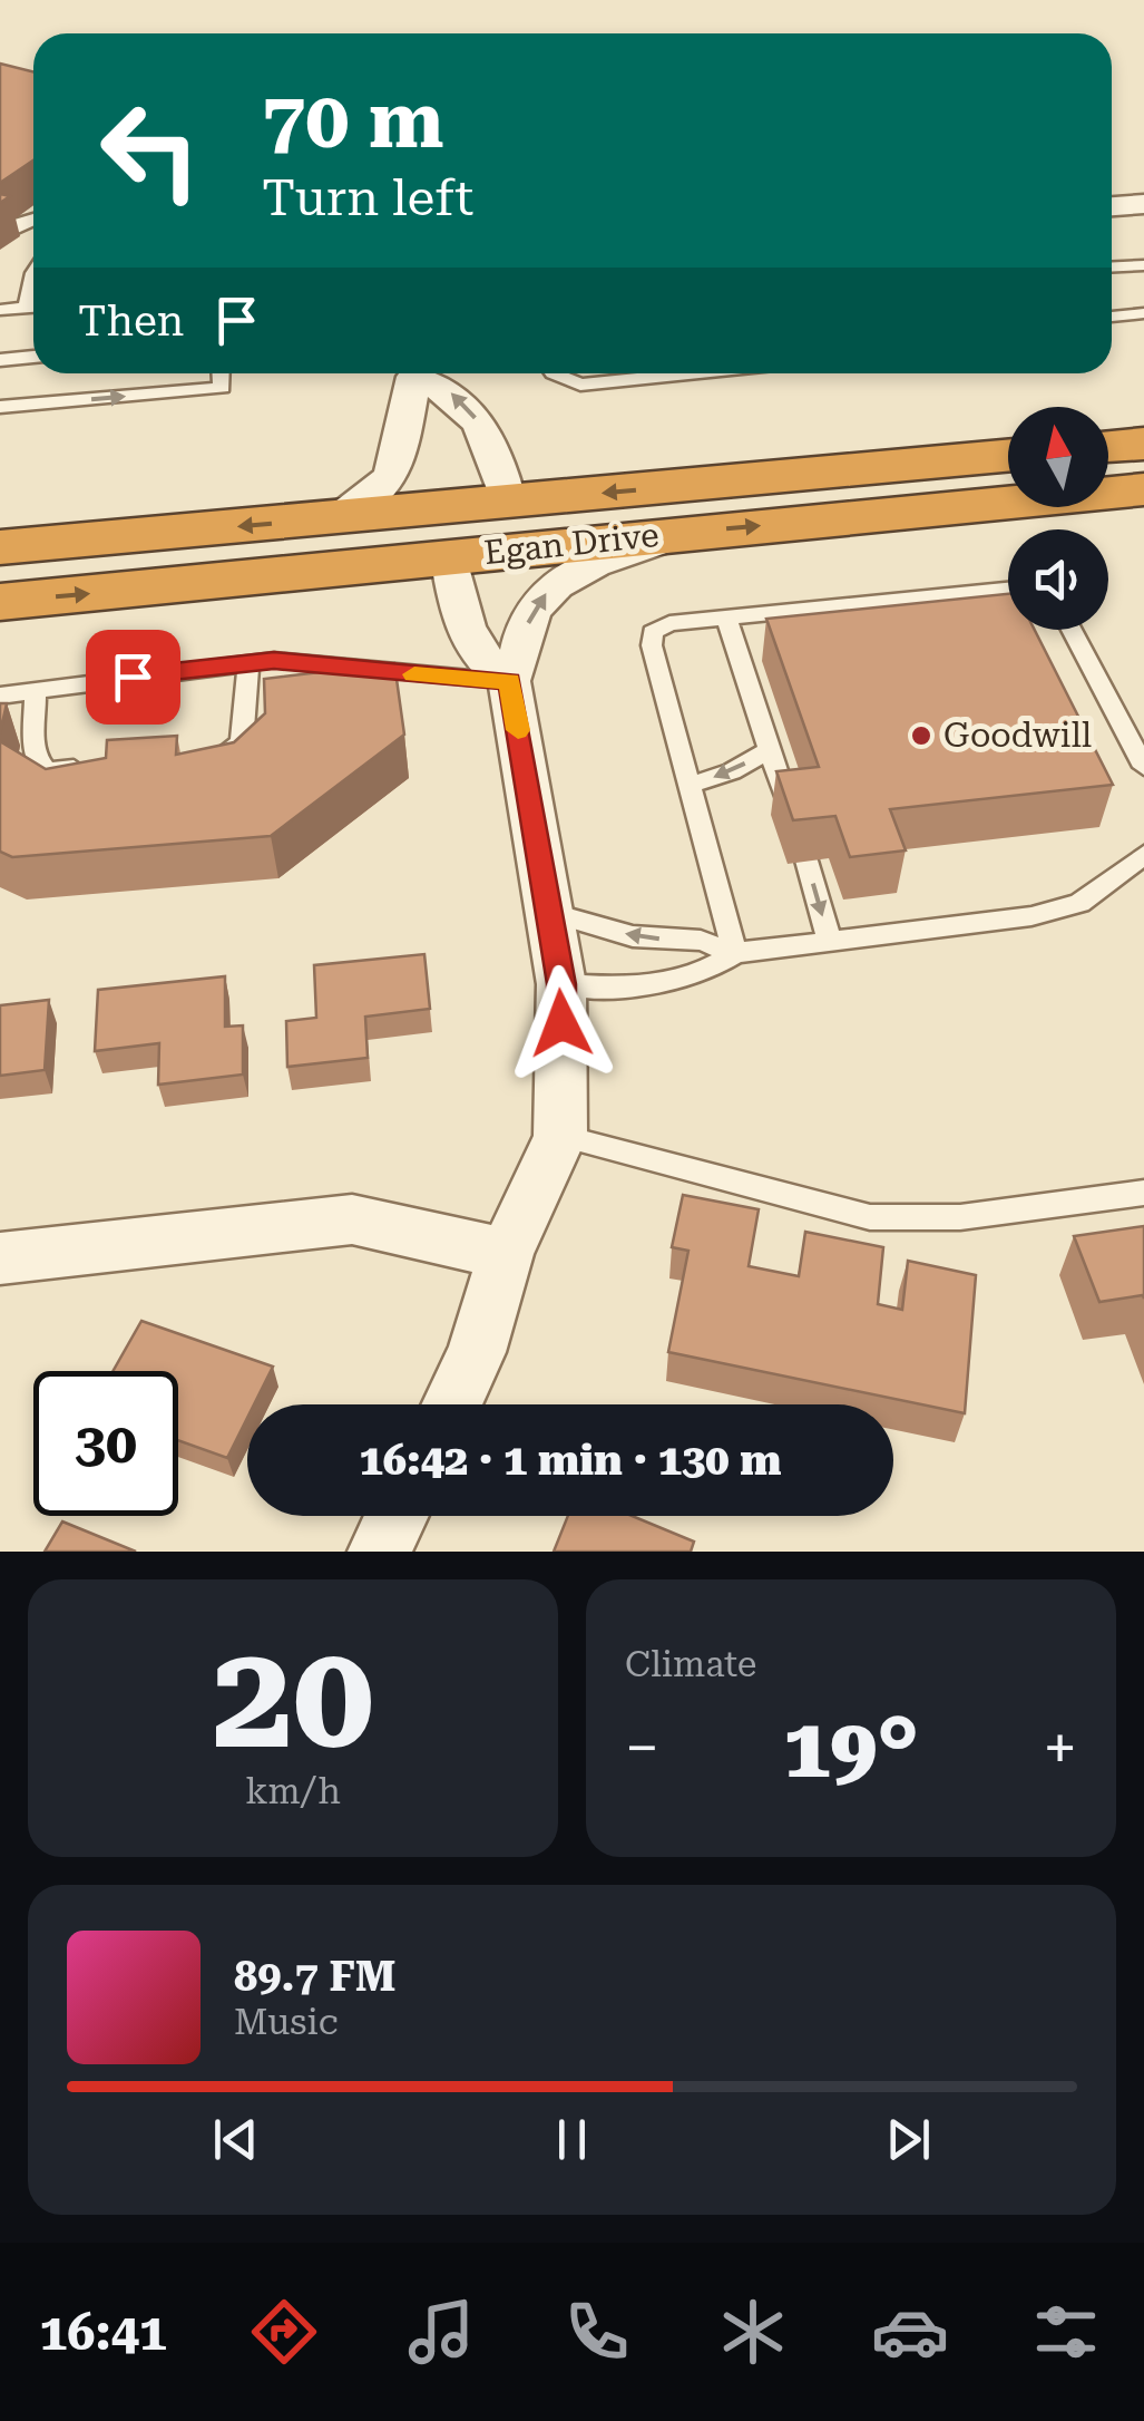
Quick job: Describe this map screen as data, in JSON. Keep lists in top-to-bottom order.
{
  "streets": {
    "highway": ["Egan Drive"]
  },
  "places": ["Goodwill"],
  "north": "top",
  "page": {
    "turn": ["70 m", "Turn left"],
    "then": "Then",
    "limit": "30",
    "trip": "16:42 · 1 min · 130 m",
    "tile": [
      ["20", "km/h"],
      "Climate"
    ],
    "heat": ["−", "19°", "+"],
    "song": ["89.7 FM", "Music"],
    "tabs": "16:41"
  }
}
